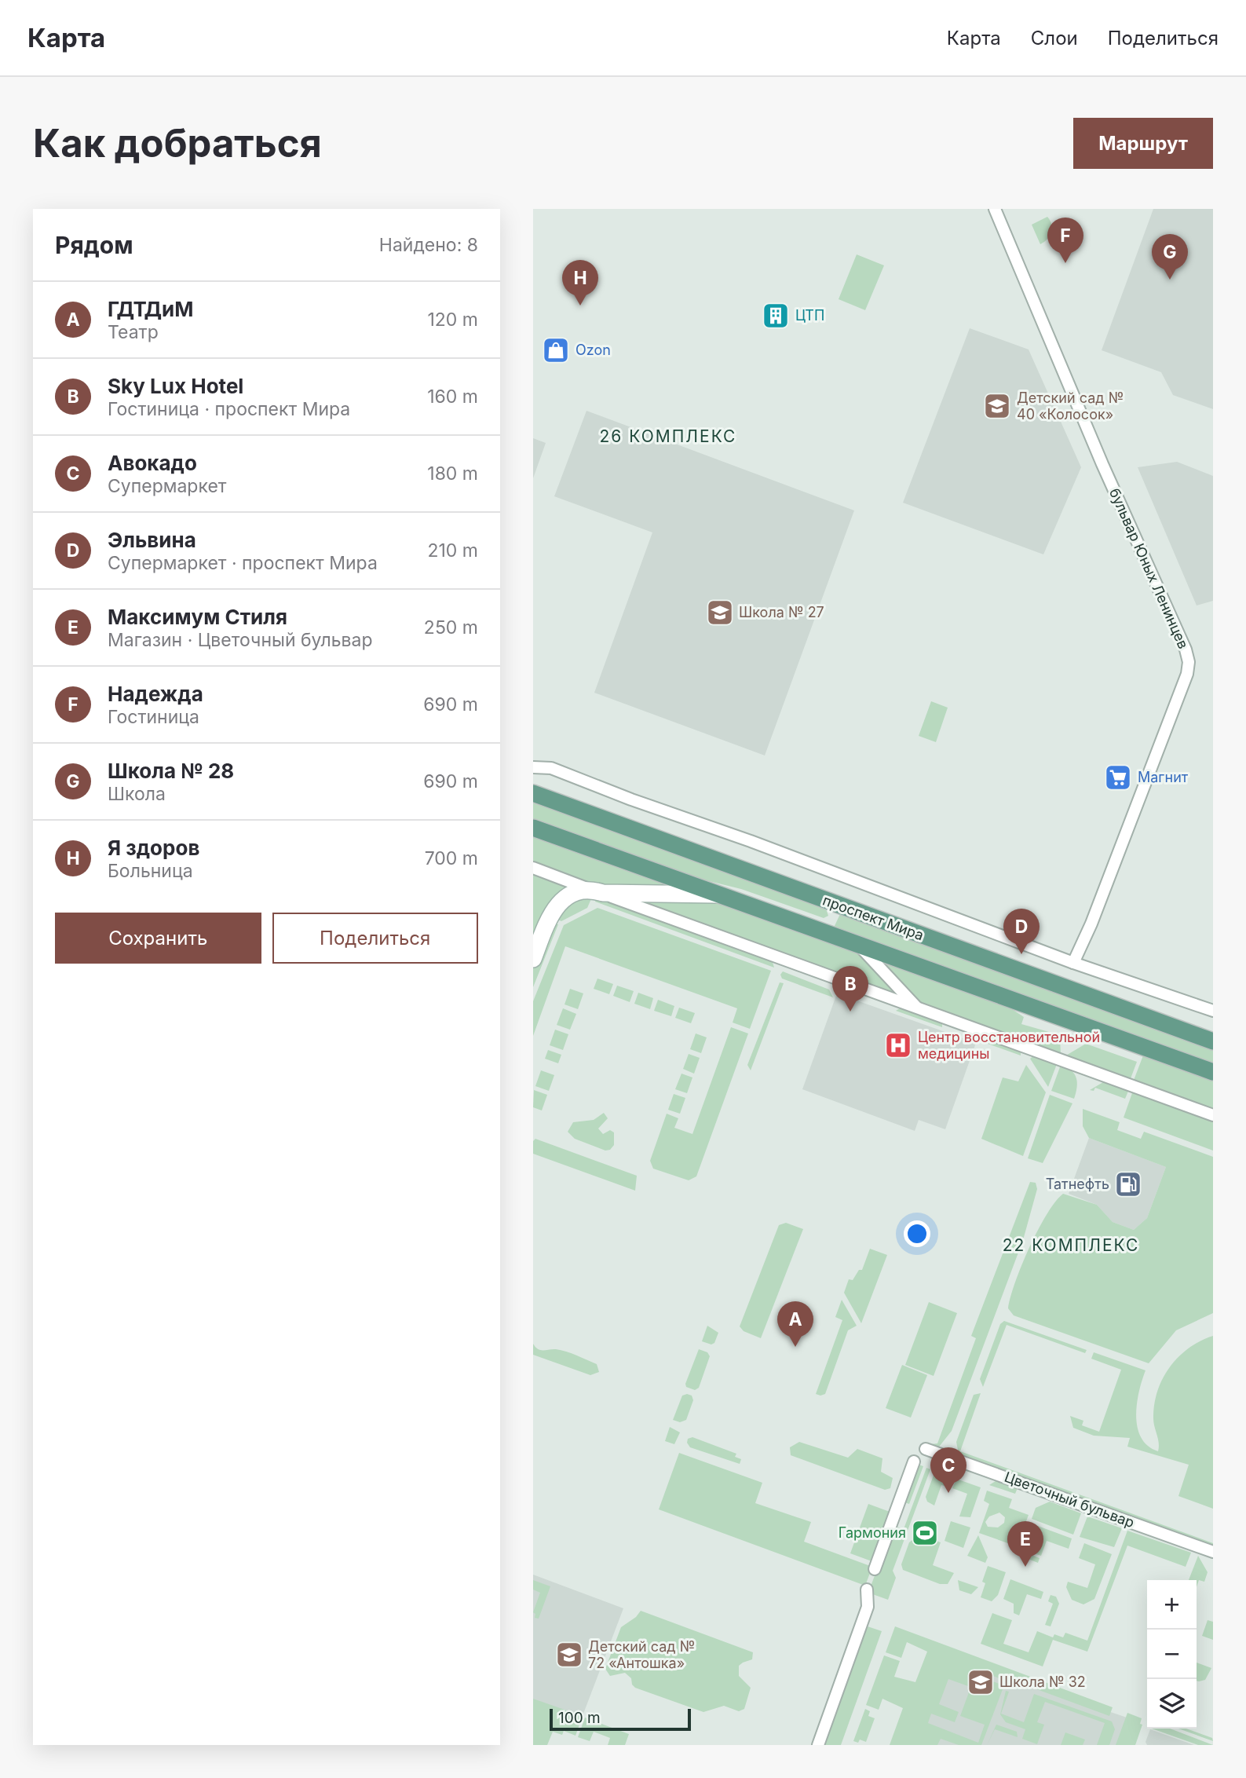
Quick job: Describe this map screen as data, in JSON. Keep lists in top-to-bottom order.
{
  "streets": {
    "main road": ["проспект Мира"],
    "street": ["бульвар Юных Ленинцев", "Цветочный бульвар"]
  },
  "districts": ["26 КОМПЛЕКС", "22 КОМПЛЕКС"],
  "places": {
    "building": ["ЦТП"],
    "shop": ["Ozon"],
    "school or university": [
      "Детский сад № 40 «Колосок»",
      "Школа № 27",
      "Детский сад № 72 «Антошка»",
      "Школа № 32"
    ],
    "supermarket": ["Магнит"],
    "hospital": ["Центр восстановительной медицины"],
    "fuel station": ["Татнефть"],
    "sports": ["Гармония"]
  },
  "scale_bar": "100 m",
  "page": {
    "header": "Карта",
    "nav": ["Карта", "Слои", "Поделиться"],
    "buttons": [
      "Маршрут",
      ["Сохранить", "Поделиться"]
    ],
    "title": "Как добраться",
    "heading": ["Рядом", "Найдено: 8"],
    "pins": [
      "F",
      "G",
      "H",
      "D",
      "B",
      "A",
      "C",
      "E"
    ],
    "list": [
      {
        "mark": "A",
        "name": "ГДТДиМ",
        "note": "Театр",
        "value": "120 m"
      },
      {
        "mark": "B",
        "name": "Sky Lux Hotel",
        "note": "Гостиница · проспект Мира",
        "value": "160 m"
      },
      {
        "mark": "C",
        "name": "Авокадо",
        "note": "Супермаркет",
        "value": "180 m"
      },
      {
        "mark": "D",
        "name": "Эльвина",
        "note": "Супермаркет · проспект Мира",
        "value": "210 m"
      },
      {
        "mark": "E",
        "name": "Максимум Стиля",
        "note": "Магазин · Цветочный бульвар",
        "value": "250 m"
      },
      {
        "mark": "F",
        "name": "Надежда",
        "note": "Гостиница",
        "value": "690 m"
      },
      {
        "mark": "G",
        "name": "Школа № 28",
        "note": "Школа",
        "value": "690 m"
      },
      {
        "mark": "H",
        "name": "Я здоров",
        "note": "Больница",
        "value": "700 m"
      }
    ],
    "map_buttons": ["+", "−"],
    "scale": "100 m"
  }
}
